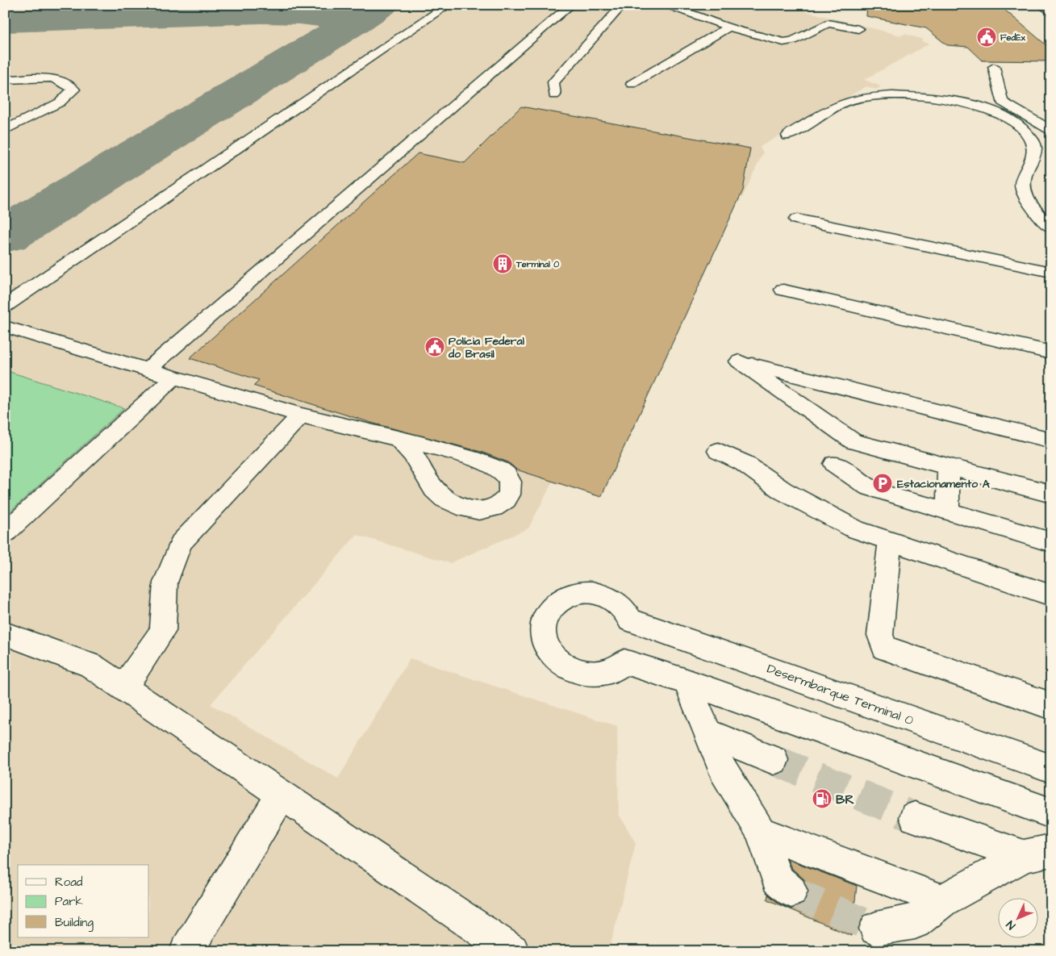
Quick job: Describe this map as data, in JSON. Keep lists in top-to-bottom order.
{
  "streets": {
    "street": ["Desermbarque Terminal 0"]
  },
  "places": {
    "public building": ["FedEx", "Polícia Federal do Brasil"],
    "building": ["Terminal 0"],
    "parking": ["Estacionamento A"],
    "fuel station": ["BR"]
  },
  "legend": ["Road", "Park", "Building"],
  "north": "bottom left"
}
